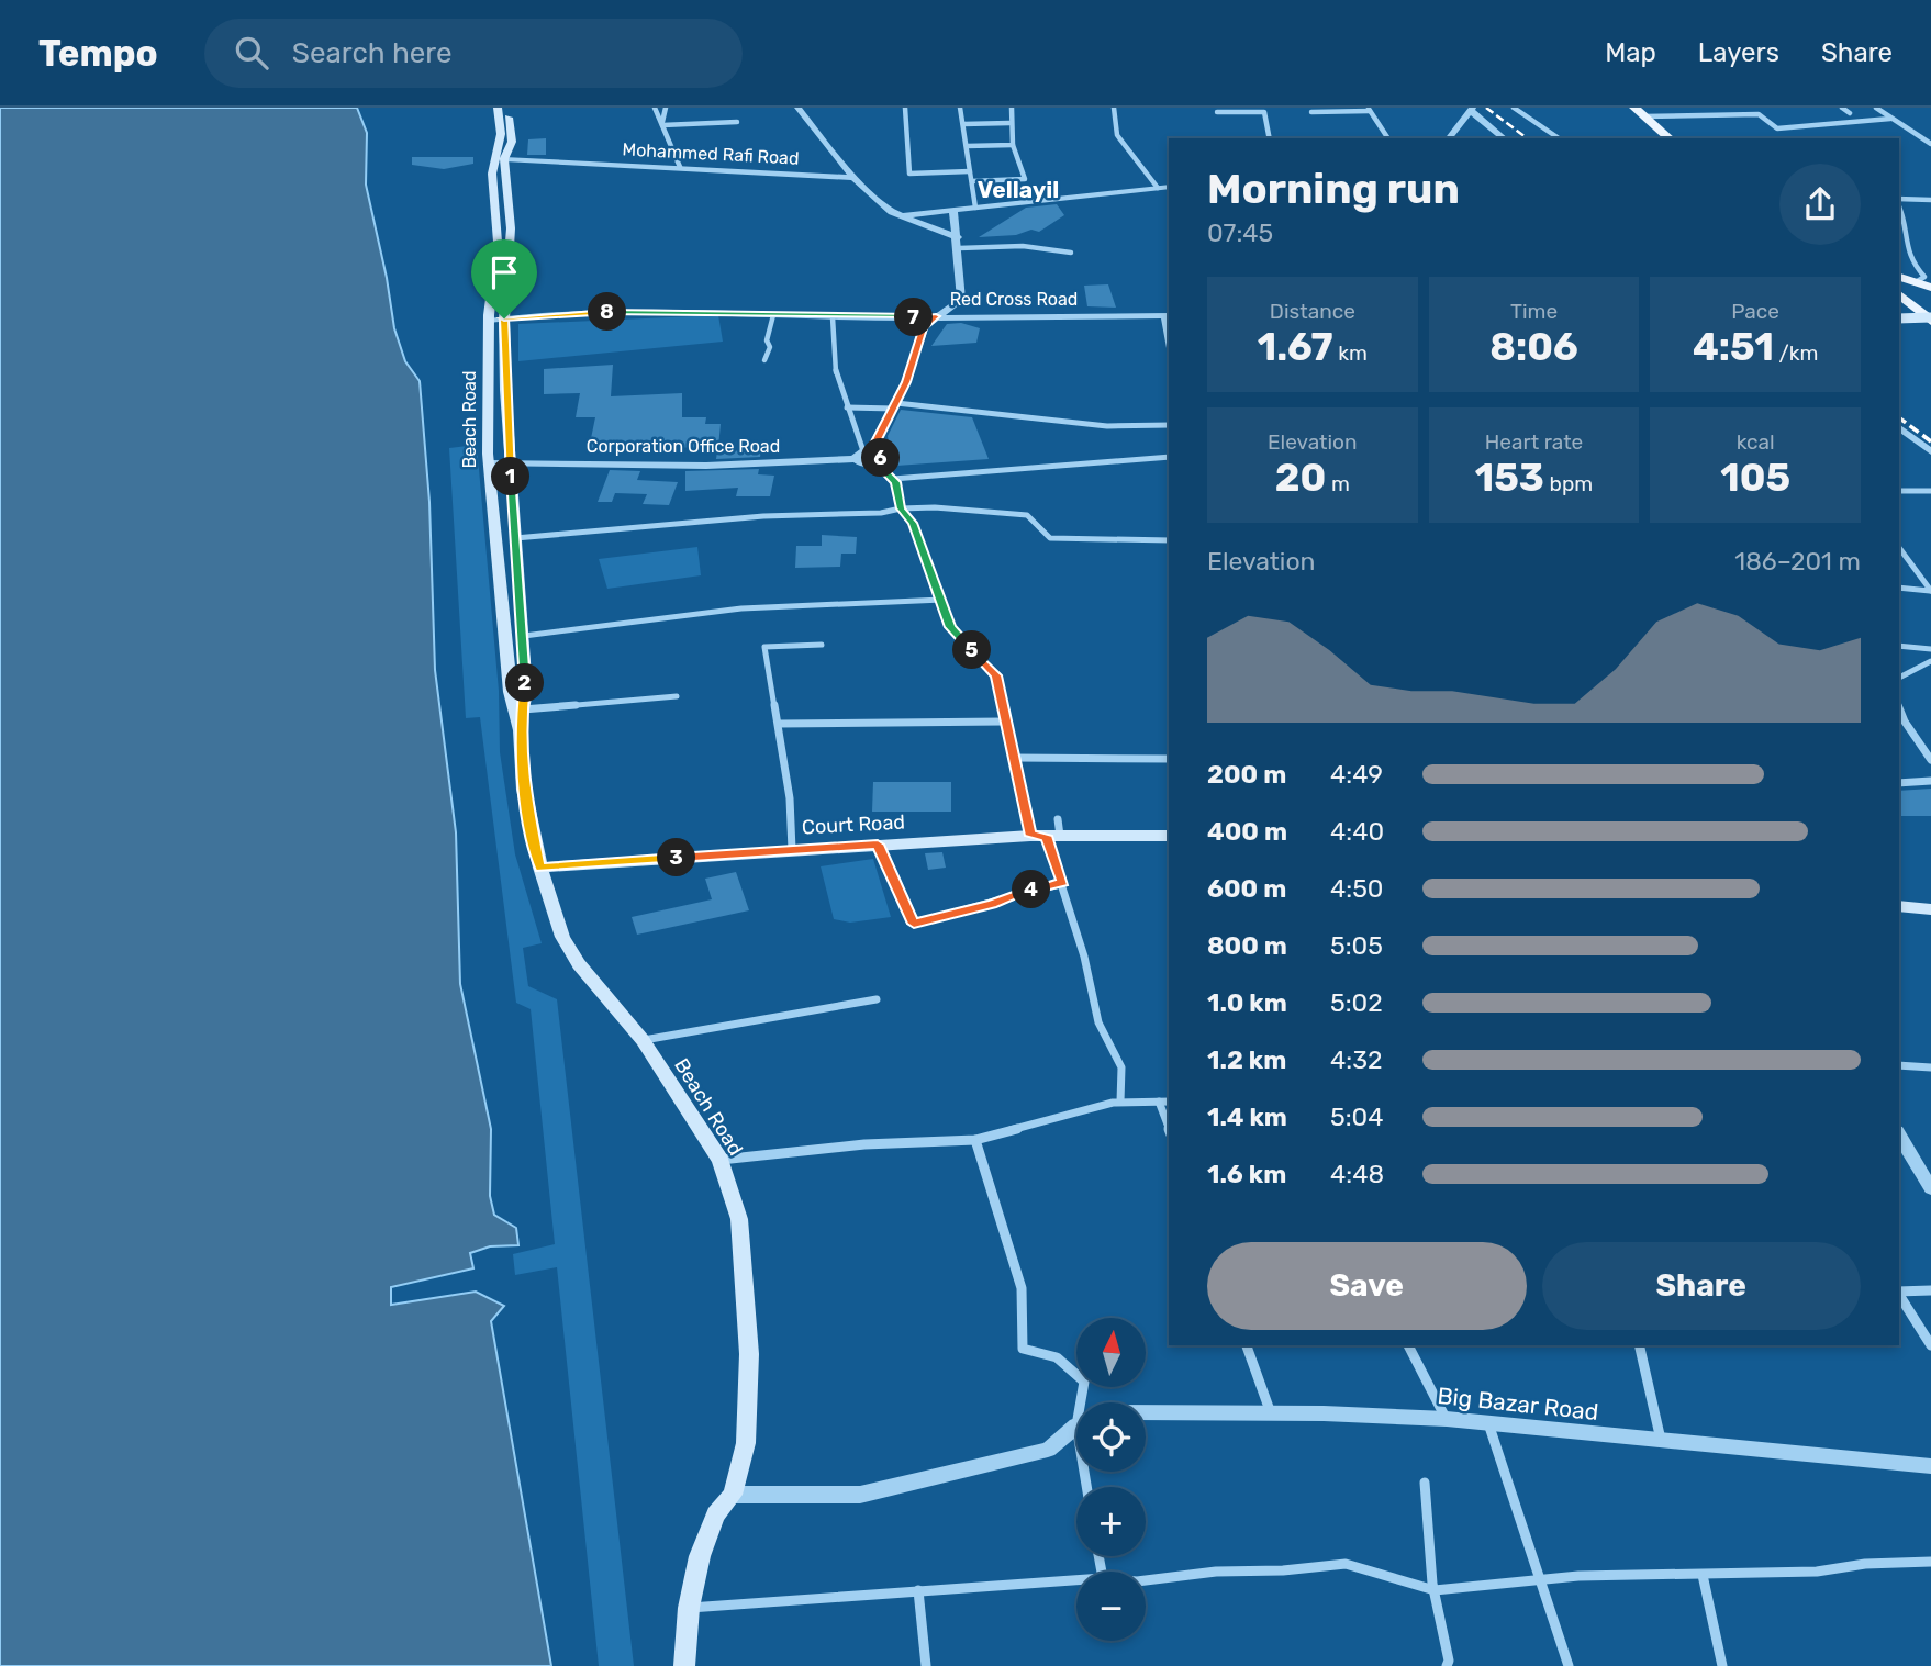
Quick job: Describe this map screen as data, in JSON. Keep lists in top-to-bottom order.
{
  "streets": {
    "main road": ["Beach Road", "Court Road"],
    "street": [
      "Mohammed Rafi Road",
      "Red Cross Road",
      "Corporation Office Road",
      "Big Bazar Road"
    ]
  },
  "crossings": [
    ["Mohammed Rafi Road", "Beach Road"],
    ["Red Cross Road", "Beach Road"],
    ["Beach Road", "Corporation Office Road"],
    ["Beach Road", "Court Road"]
  ],
  "districts": ["Vellayil"],
  "north": "top",
  "page": {
    "header": "Tempo",
    "search": "Search here",
    "nav": ["Map", "Layers", "Share"],
    "heading": ["Morning run", "07:45"],
    "stats": [
      ["Distance", "1.67 km"],
      ["Time", "8:06"],
      ["Pace", "4:51 /km"],
      ["Elevation", "20 m"],
      ["Heart rate", "153 bpm"],
      ["kcal", "105"]
    ],
    "pins": [
      "8",
      "7",
      "6",
      "1",
      "5",
      "2",
      "3",
      "4"
    ],
    "chart": ["Elevation", "186–201 m"],
    "list": [
      {
        "name": "200 m",
        "note": "4:49"
      },
      {
        "name": "400 m",
        "note": "4:40"
      },
      {
        "name": "600 m",
        "note": "4:50"
      },
      {
        "name": "800 m",
        "note": "5:05"
      },
      {
        "name": "1.0 km",
        "note": "5:02"
      },
      {
        "name": "1.2 km",
        "note": "4:32"
      },
      {
        "name": "1.4 km",
        "note": "5:04"
      },
      {
        "name": "1.6 km",
        "note": "4:48"
      }
    ],
    "buttons": ["Save", "Share"],
    "map_buttons": ["+", "−"]
  }
}
